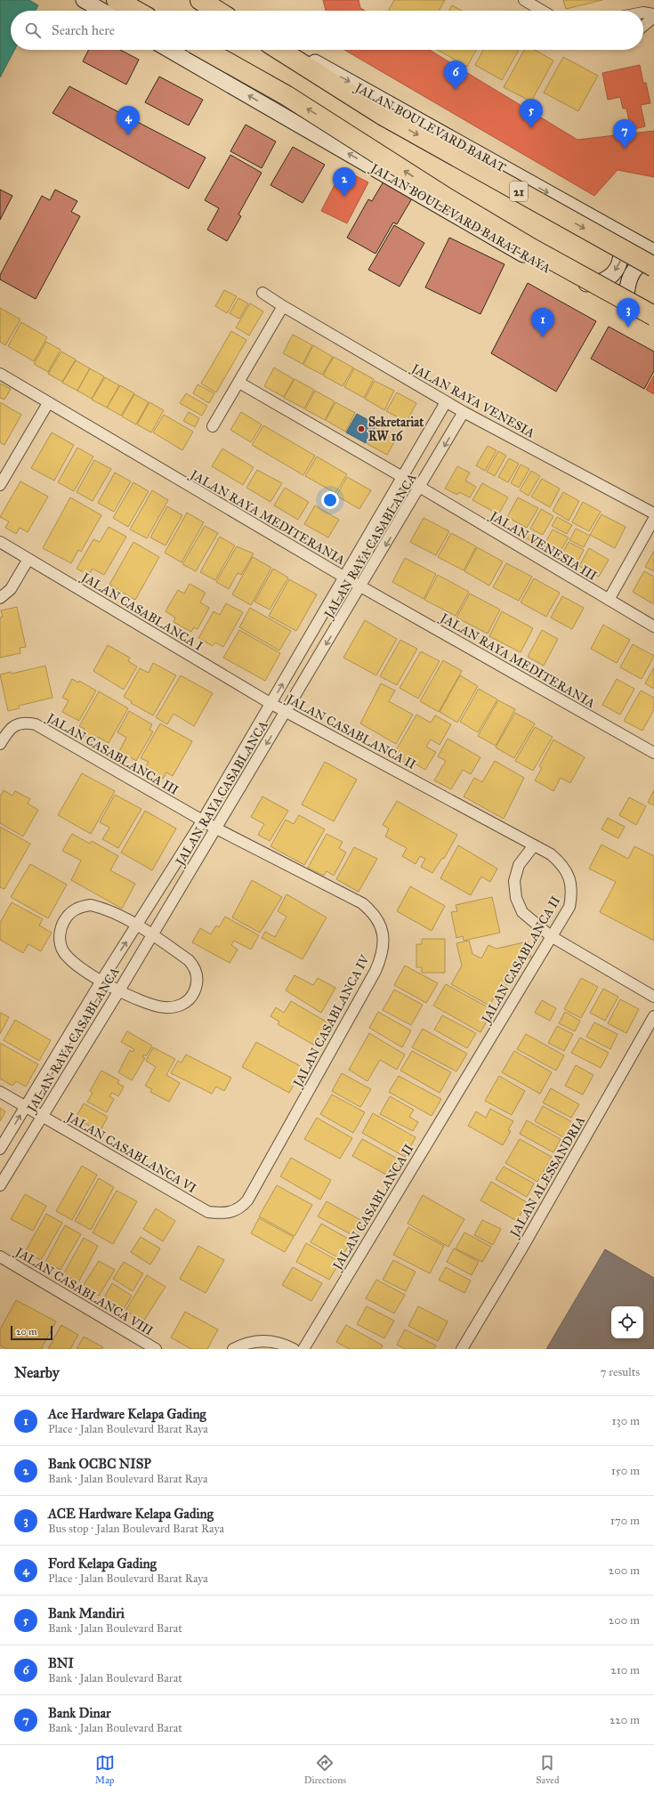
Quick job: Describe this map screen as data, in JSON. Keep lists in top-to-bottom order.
{
  "streets": {
    "highway": ["21"],
    "main road": ["JALAN BOULEVARD BARAT", "JALAN BOULEVARD BARAT RAYA"],
    "street": [
      "JALAN RAYA VENESIA",
      "JALAN RAYA MEDITERANIA",
      "JALAN RAYA CASABLANCA",
      "JALAN VENESIA III",
      "JALAN CASABLANCA I",
      "JALAN CASABLANCA II",
      "JALAN CASABLANCA III",
      "JALAN CASABLANCA IV",
      "JALAN CASABLANCA VI",
      "JALAN ALESSANDRIA",
      "JALAN CASABLANCA VIII"
    ]
  },
  "crossings": [
    ["JALAN RAYA VENESIA", "JALAN RAYA CASABLANCA"],
    ["JALAN RAYA MEDITERANIA", "JALAN RAYA CASABLANCA"],
    ["JALAN RAYA CASABLANCA", "JALAN VENESIA III"],
    ["JALAN RAYA CASABLANCA", "JALAN CASABLANCA I"],
    ["JALAN RAYA CASABLANCA", "JALAN CASABLANCA II"],
    ["JALAN RAYA CASABLANCA", "JALAN CASABLANCA III"],
    ["JALAN RAYA CASABLANCA", "JALAN CASABLANCA IV"],
    ["JALAN RAYA CASABLANCA", "JALAN CASABLANCA VI"],
    ["JALAN CASABLANCA I", "JALAN CASABLANCA II"],
    ["JALAN CASABLANCA III", "JALAN CASABLANCA IV"],
    ["JALAN CASABLANCA IV", "JALAN CASABLANCA VI"]
  ],
  "one_way": ["JALAN BOULEVARD BARAT", "JALAN BOULEVARD BARAT RAYA"],
  "places": ["Sekretariat RW 16"],
  "scale_bar": "20 m",
  "page": {
    "search": "Search here",
    "pins": [
      "6",
      "5",
      "4",
      "7",
      "2",
      "3",
      "1"
    ],
    "scale": "20 m",
    "heading": ["Nearby", "7 results"],
    "list": [
      {
        "mark": "1",
        "name": "Ace Hardware Kelapa Gading",
        "note": "Place · Jalan Boulevard Barat Raya",
        "value": "130 m"
      },
      {
        "mark": "2",
        "name": "Bank OCBC NISP",
        "note": "Bank · Jalan Boulevard Barat Raya",
        "value": "150 m"
      },
      {
        "mark": "3",
        "name": "ACE Hardware Kelapa Gading",
        "note": "Bus stop · Jalan Boulevard Barat Raya",
        "value": "170 m"
      },
      {
        "mark": "4",
        "name": "Ford Kelapa Gading",
        "note": "Place · Jalan Boulevard Barat Raya",
        "value": "200 m"
      },
      {
        "mark": "5",
        "name": "Bank Mandiri",
        "note": "Bank · Jalan Boulevard Barat",
        "value": "200 m"
      },
      {
        "mark": "6",
        "name": "BNI",
        "note": "Bank · Jalan Boulevard Barat",
        "value": "210 m"
      },
      {
        "mark": "7",
        "name": "Bank Dinar",
        "note": "Bank · Jalan Boulevard Barat",
        "value": "220 m"
      }
    ],
    "nav": ["Map", "Directions", "Saved"]
  }
}
